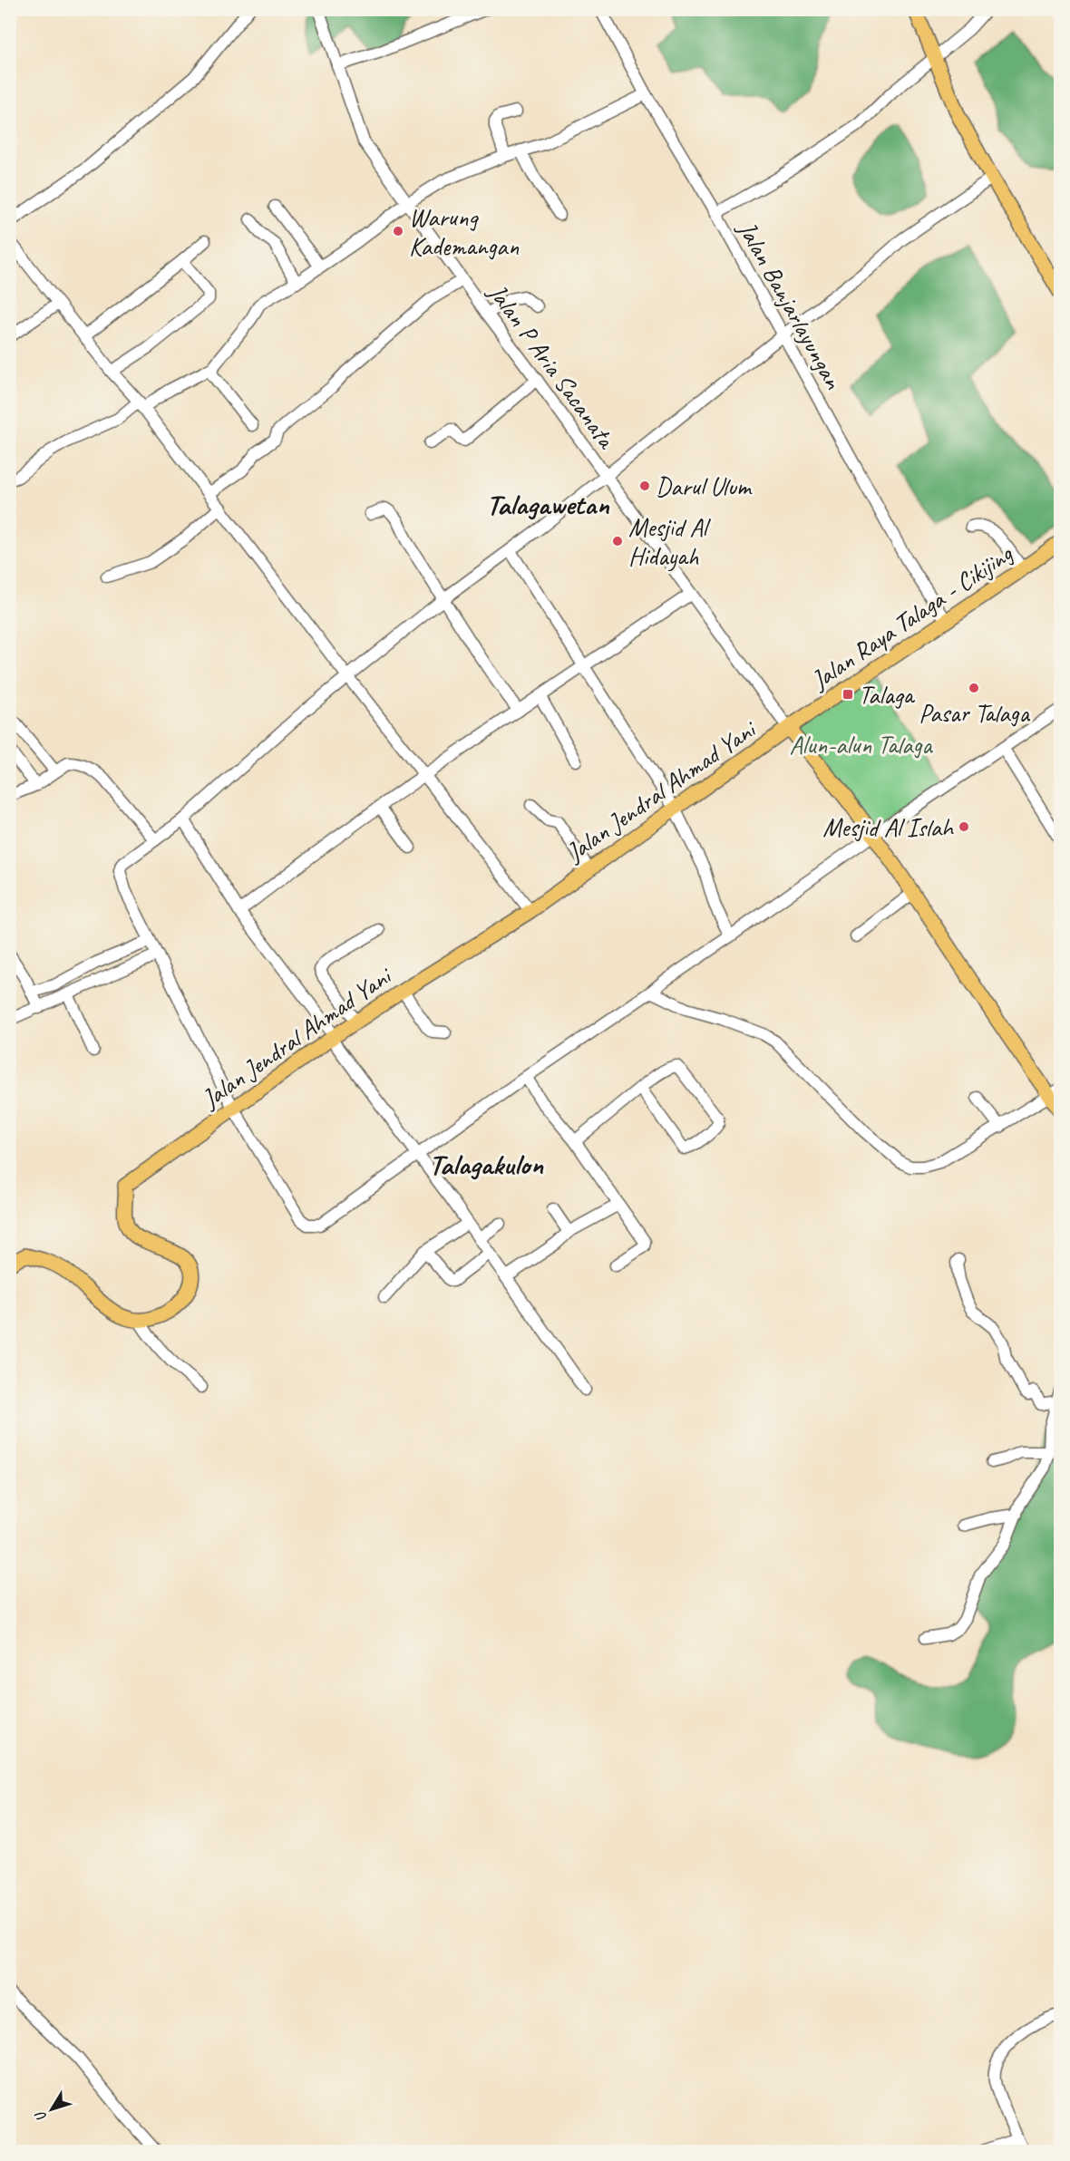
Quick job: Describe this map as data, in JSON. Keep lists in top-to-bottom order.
{
  "streets": {
    "main road": ["Jalan Raya Talaga - Cikijing", "Jalan Jendral Ahmad Yani"],
    "street": ["Jalan Banjarlayungan", "Jalan P Aria Sacanata"]
  },
  "crossings": [
    ["Jalan Banjarlayungan", "Jalan Raya Talaga - Cikijing"],
    ["Jalan P Aria Sacanata", "Jalan Raya Talaga - Cikijing"],
    ["Jalan P Aria Sacanata", "Jalan Jendral Ahmad Yani"],
    ["Jalan Raya Talaga - Cikijing", "Jalan Jendral Ahmad Yani"]
  ],
  "districts": ["Talagawetan", "Talagakulon"],
  "parks": ["Alun-alun Talaga"],
  "places": {
    "other": [
      "Warung Kademangan",
      "Darul Ulum",
      "Mesjid Al Hidayah",
      "Pasar Talaga",
      "Mesjid Al Islah"
    ],
    "transit": ["Talaga"]
  },
  "north": "bottom left"
}
